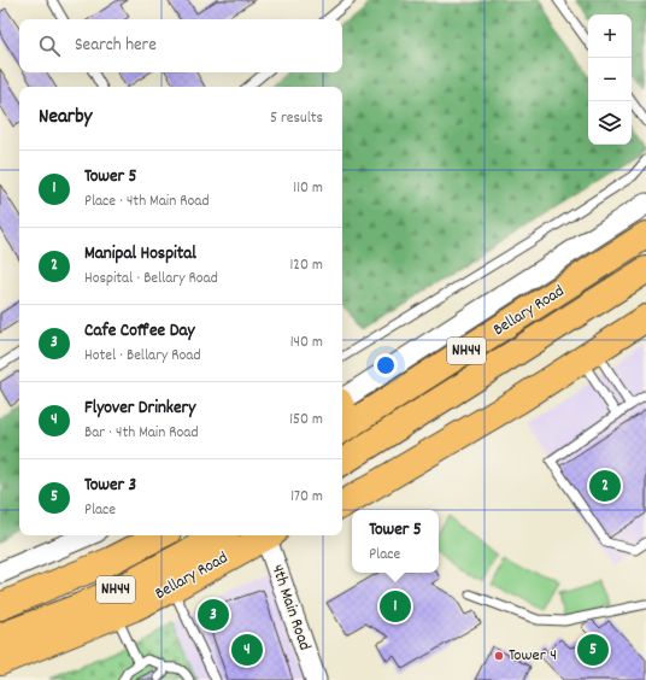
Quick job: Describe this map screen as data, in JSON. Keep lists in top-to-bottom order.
{
  "streets": {
    "highway": ["Bellary Road", "NH44"],
    "street": ["4th Main Road"]
  },
  "places": ["Tower 4"],
  "page": {
    "map_buttons": ["+", "−"],
    "search": "Search here",
    "heading": ["Nearby", "5 results"],
    "list": [
      {
        "mark": "1",
        "name": "Tower 5",
        "note": "Place · 4th Main Road",
        "value": "110 m"
      },
      {
        "mark": "2",
        "name": "Manipal Hospital",
        "note": "Hospital · Bellary Road",
        "value": "120 m"
      },
      {
        "mark": "3",
        "name": "Cafe Coffee Day",
        "note": "Hotel · Bellary Road",
        "value": "140 m"
      },
      {
        "mark": "4",
        "name": "Flyover Drinkery",
        "note": "Bar · 4th Main Road",
        "value": "150 m"
      },
      {
        "mark": "5",
        "name": "Tower 3",
        "note": "Place",
        "value": "170 m"
      }
    ],
    "pins": [
      "2",
      "1",
      "3",
      "4",
      "5"
    ],
    "popup": ["Tower 5", "Place"]
  }
}
